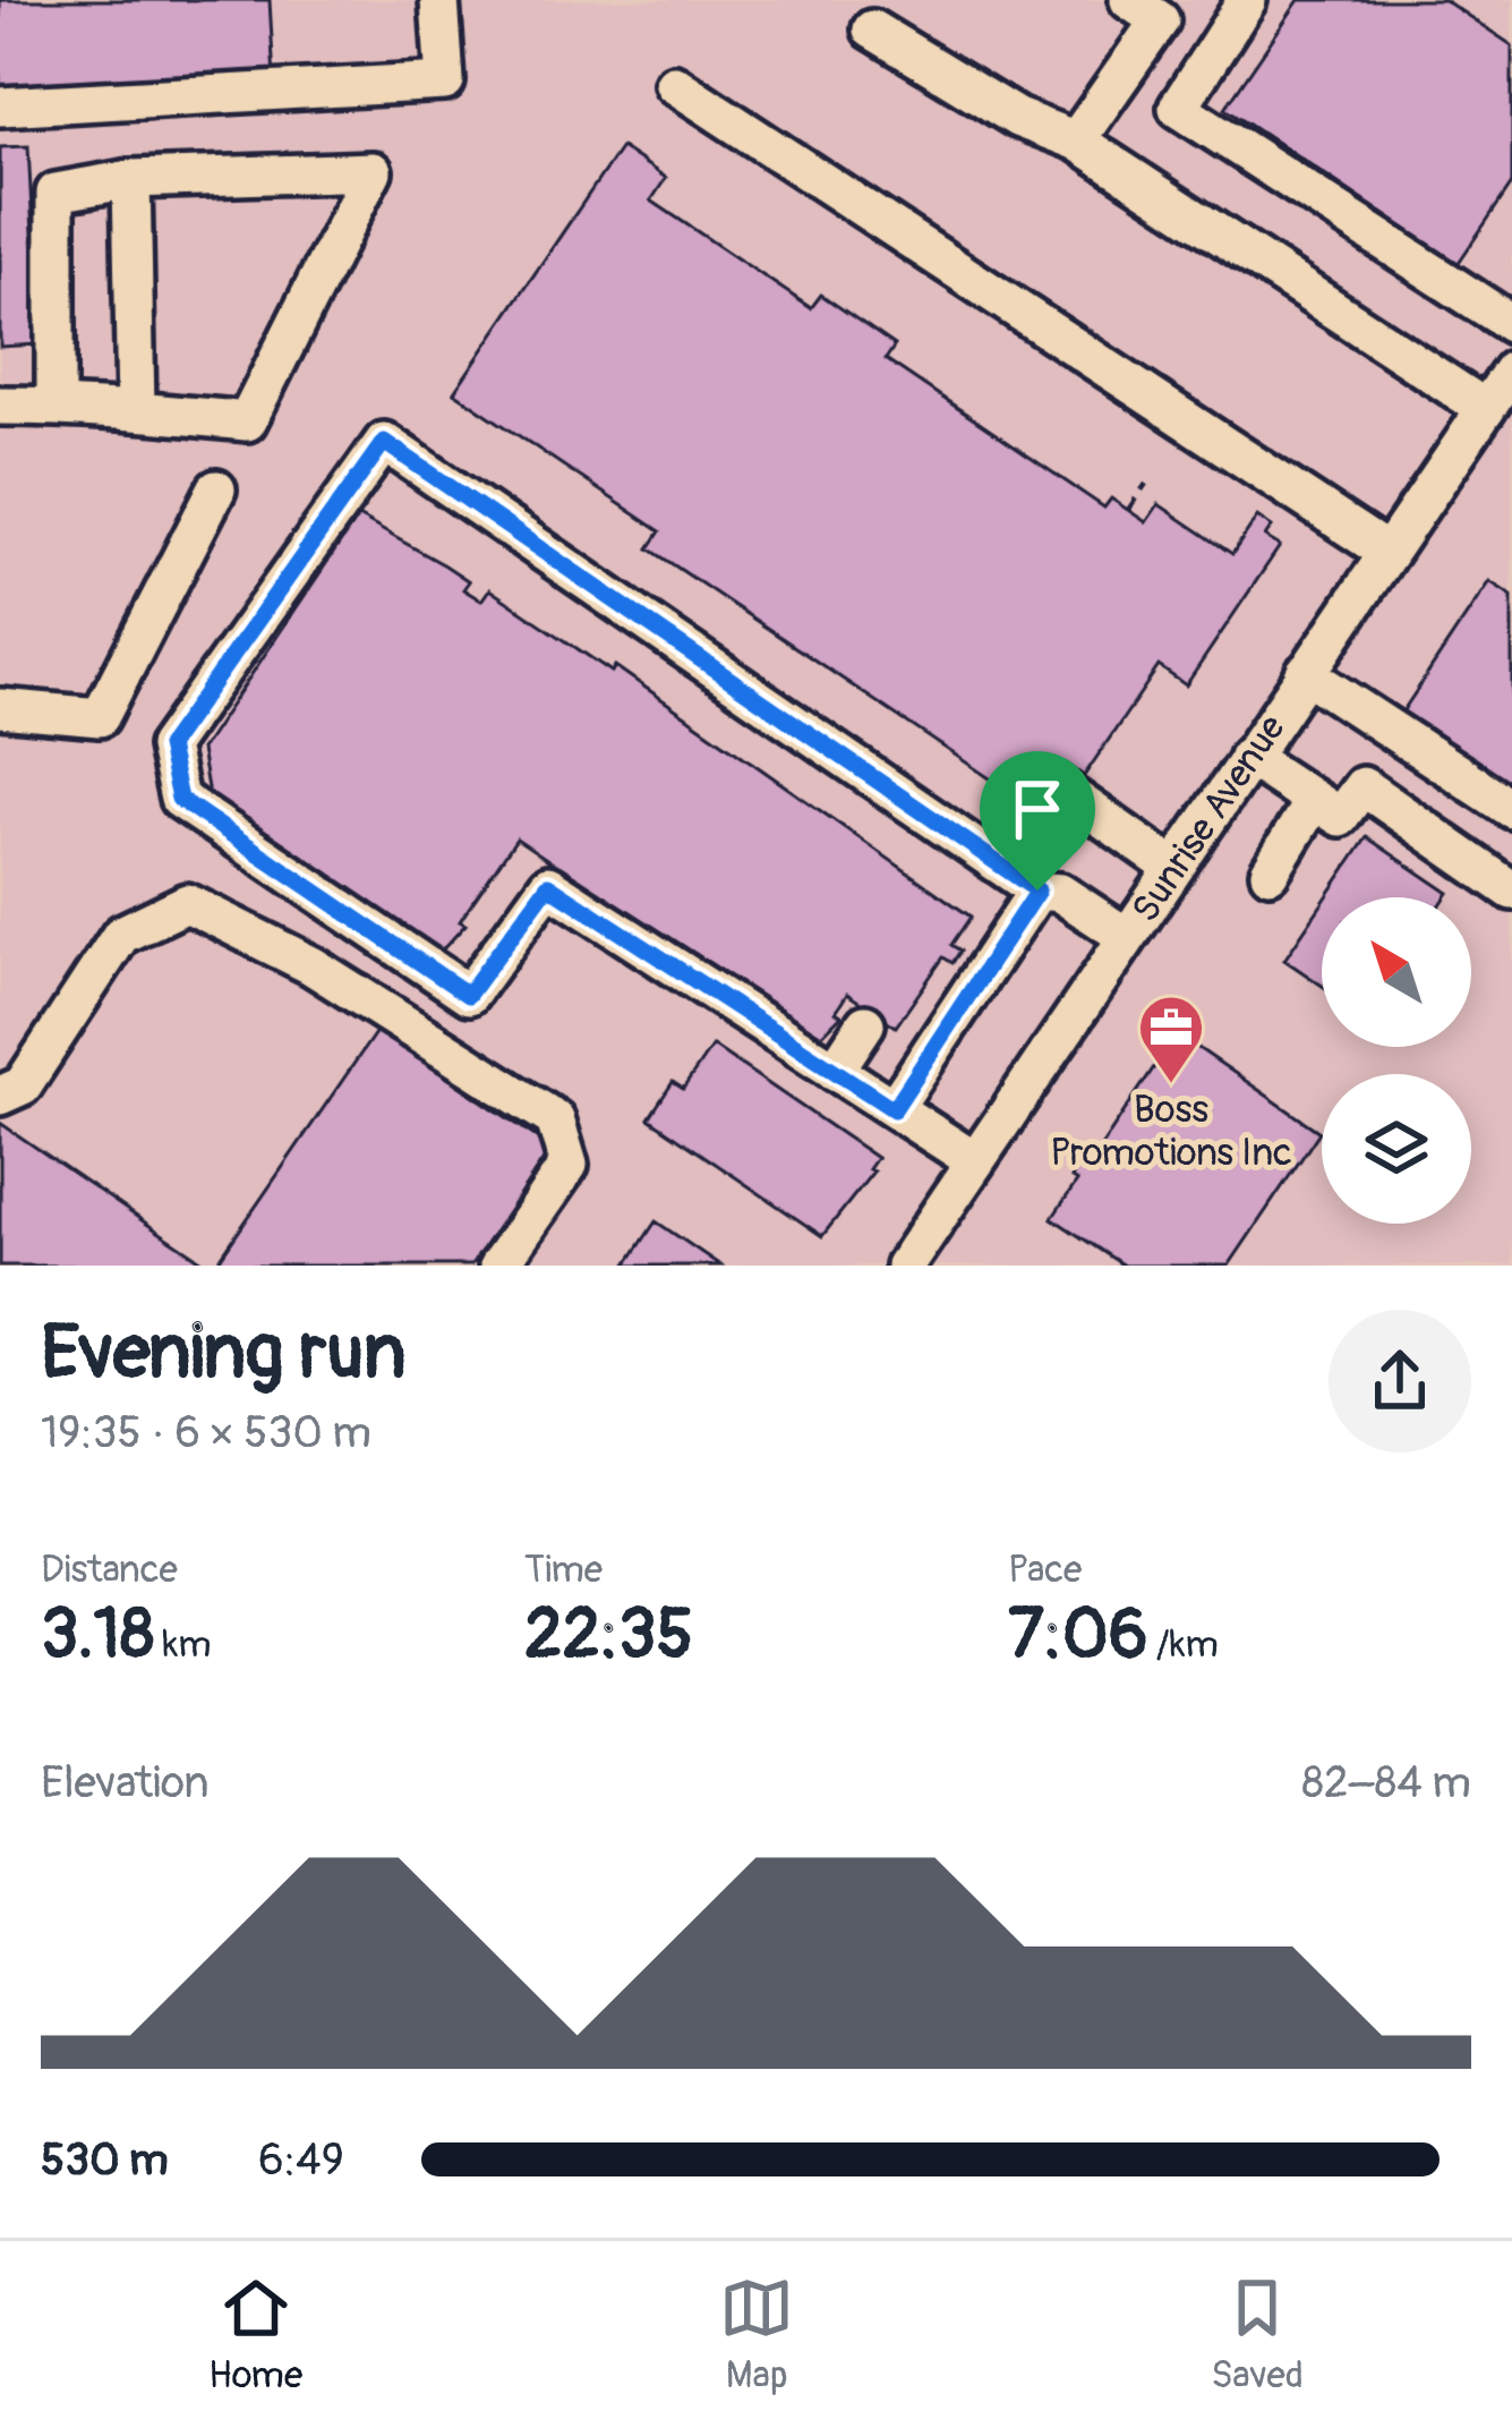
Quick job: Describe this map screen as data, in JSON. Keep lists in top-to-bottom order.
{
  "streets": {
    "street": ["Sunrise Avenue"]
  },
  "places": {
    "office": ["Boss Promotions Inc"]
  },
  "north": "top left",
  "page": {
    "heading": ["Evening run", "19:35 · 6 × 530 m"],
    "stats": [
      ["Distance", "3.18 km"],
      ["Time", "22:35"],
      ["Pace", "7:06 /km"]
    ],
    "chart": ["Elevation", "82–84 m"],
    "list": [
      {
        "name": "530 m",
        "note": "6:49"
      }
    ],
    "tabs": ["Home", "Map", "Saved"]
  }
}
